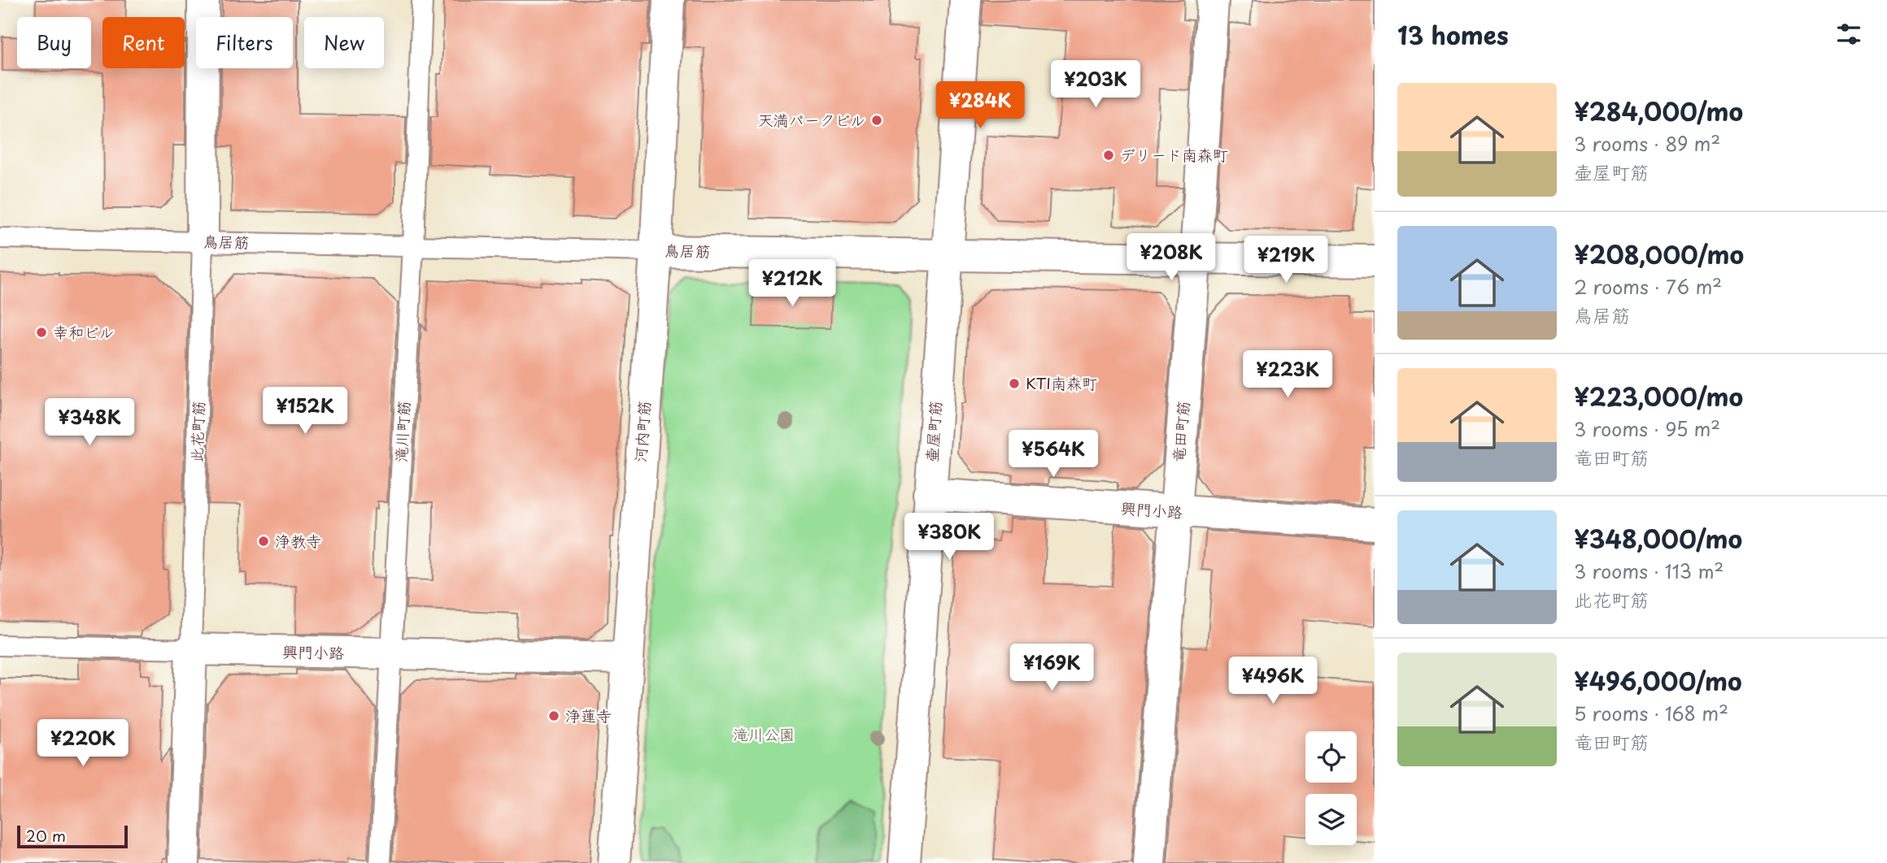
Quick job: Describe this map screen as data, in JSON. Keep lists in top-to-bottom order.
{
  "streets": {
    "street": [
      "鳥居筋",
      "此花町筋",
      "河内町筋",
      "壷屋町筋",
      "竜田町筋",
      "興門小路"
    ],
    "lane": ["滝川町筋"]
  },
  "crossings": [
    ["鳥居筋", "此花町筋"],
    ["鳥居筋", "滝川町筋"],
    ["鳥居筋", "河内町筋"],
    ["鳥居筋", "壷屋町筋"],
    ["鳥居筋", "竜田町筋"],
    ["此花町筋", "興門小路"],
    ["滝川町筋", "興門小路"],
    ["河内町筋", "興門小路"],
    ["壷屋町筋", "興門小路"],
    ["竜田町筋", "興門小路"]
  ],
  "parks": ["滝川公園"],
  "places": [
    "天満パークビル",
    "デリード南森町",
    "幸和ビル",
    "KTI南森町",
    "浄教寺",
    "浄蓮寺"
  ],
  "scale_bar": "20 m",
  "page": {
    "heading": "13 homes",
    "chip": [
      "Buy",
      "Rent",
      "Filters",
      "New"
    ],
    "price": [
      "¥203K",
      "¥284K",
      "¥208K",
      "¥219K",
      "¥212K",
      "¥223K",
      "¥152K",
      "¥348K",
      "¥564K",
      "¥380K",
      "¥169K",
      "¥496K",
      "¥220K"
    ],
    "list": [
      {
        "name": "¥284,000/mo",
        "note": "3 rooms · 89 m² · 壷屋町筋"
      },
      {
        "name": "¥208,000/mo",
        "note": "2 rooms · 76 m² · 鳥居筋"
      },
      {
        "name": "¥223,000/mo",
        "note": "3 rooms · 95 m² · 竜田町筋"
      },
      {
        "name": "¥348,000/mo",
        "note": "3 rooms · 113 m² · 此花町筋"
      },
      {
        "name": "¥496,000/mo",
        "note": "5 rooms · 168 m² · 竜田町筋"
      }
    ],
    "scale": "20 m"
  }
}
